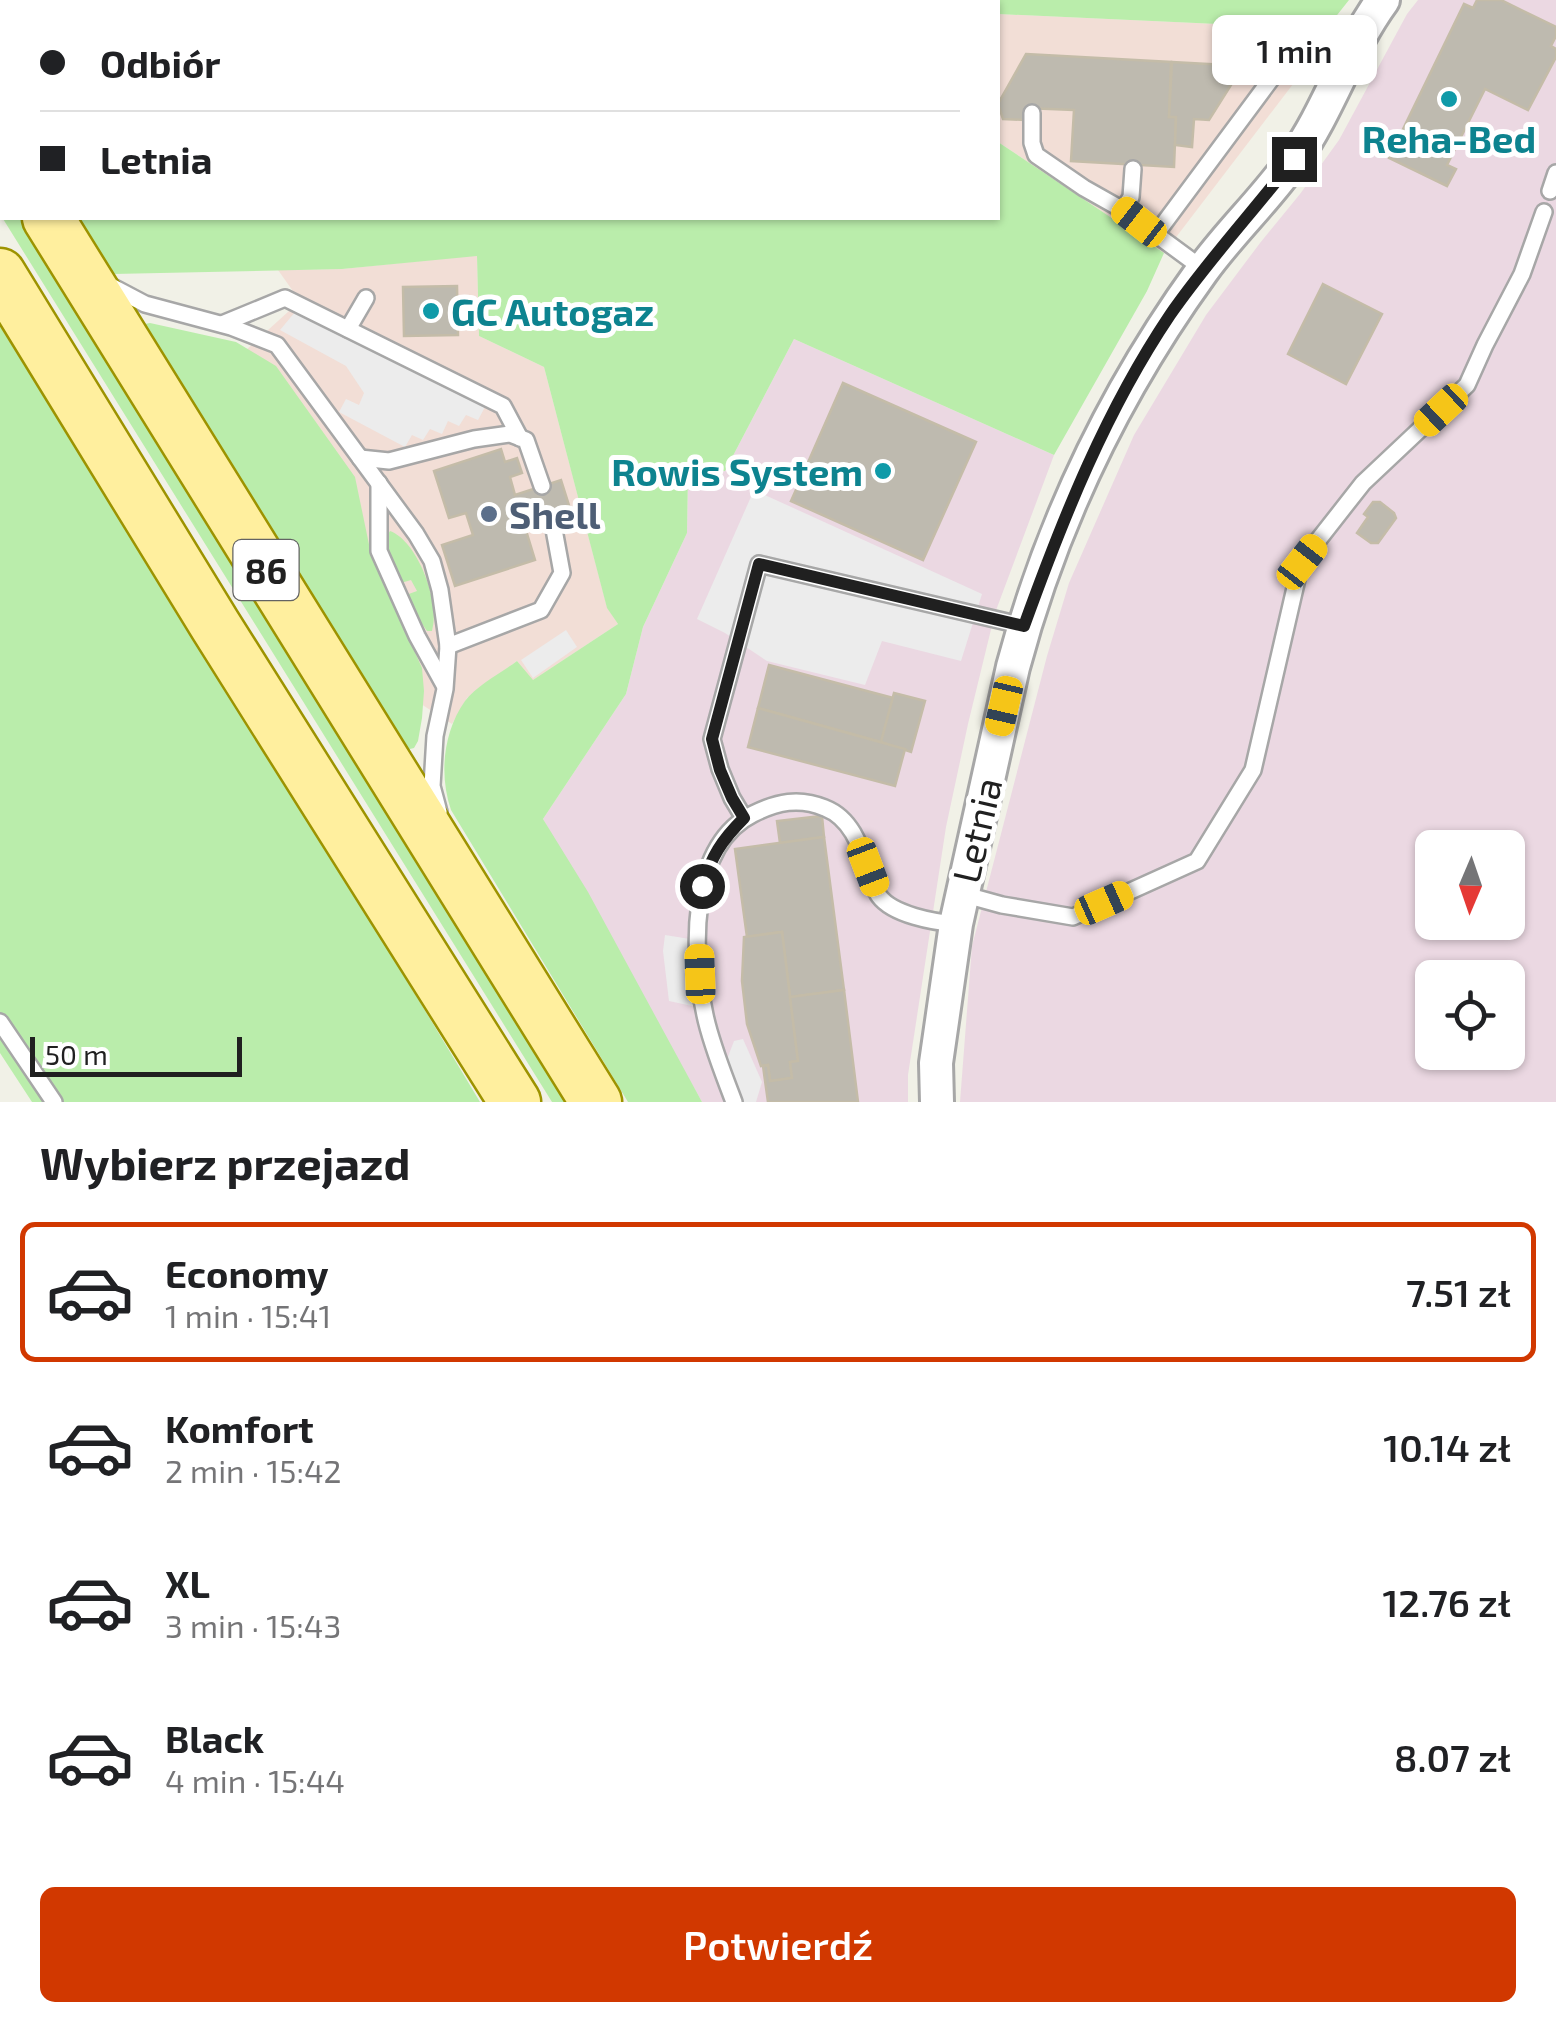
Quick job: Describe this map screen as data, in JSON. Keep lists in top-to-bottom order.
{
  "streets": {
    "main road": ["86"],
    "street": ["Letnia"]
  },
  "places": [
    "Reha-Bed",
    "GC Autogaz",
    "Rowis System",
    "Shell"
  ],
  "scale_bar": "50 m",
  "north": "bottom",
  "page": {
    "banner": ["Odbiór", "Letnia"],
    "bubble": "1 min",
    "scale": "50 m",
    "heading": "Wybierz przejazd",
    "list": [
      {
        "name": "Economy",
        "note": "1 min · 15:41",
        "value": "7.51 zł"
      },
      {
        "name": "Komfort",
        "note": "2 min · 15:42",
        "value": "10.14 zł"
      },
      {
        "name": "XL",
        "note": "3 min · 15:43",
        "value": "12.76 zł"
      },
      {
        "name": "Black",
        "note": "4 min · 15:44",
        "value": "8.07 zł"
      }
    ],
    "buttons": "Potwierdź"
  }
}
